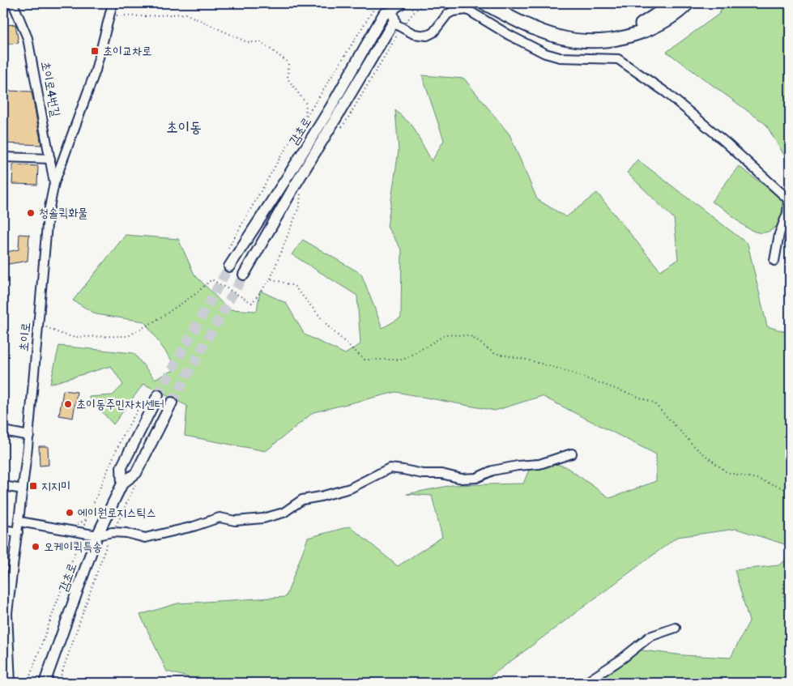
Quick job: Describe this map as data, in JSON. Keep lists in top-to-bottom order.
{
  "streets": {
    "main road": ["감초로"],
    "street": ["초이로4번길", "초이로"]
  },
  "crossings": [
    ["초이로4번길", "초이로"]
  ],
  "districts": ["초이동"],
  "places": {
    "transit": ["초이교차로", "지지미"],
    "other": [
      "청솔퀵화물",
      "초이동주민자치센터",
      "에이원로지스틱스",
      "오케이퀵특송"
    ]
  }
}
